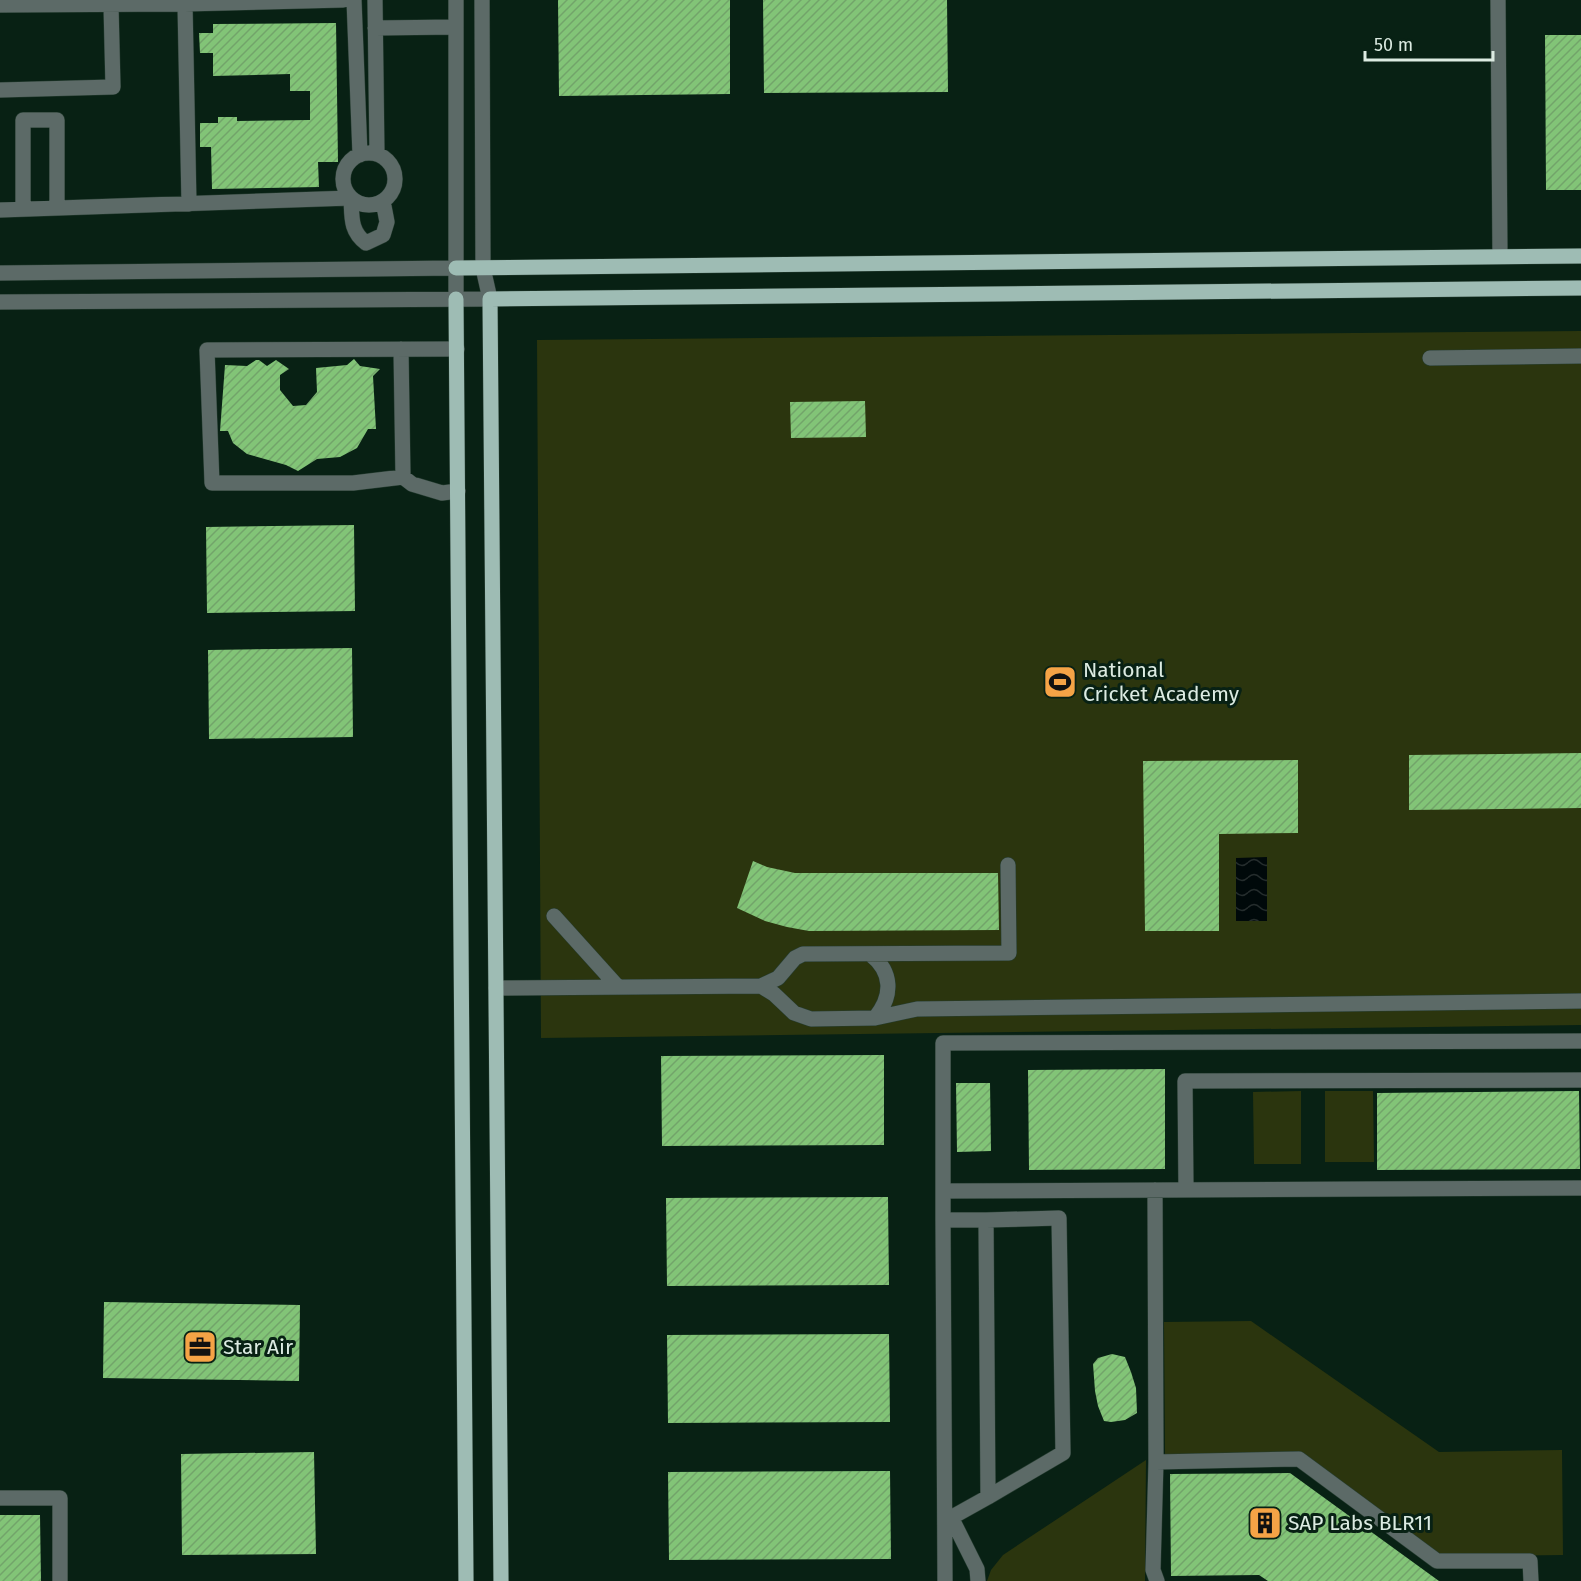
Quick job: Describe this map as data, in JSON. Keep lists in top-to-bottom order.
{
  "places": {
    "sports": ["National Cricket Academy"],
    "office": ["Star Air"],
    "building": ["SAP Labs BLR11"]
  },
  "scale_bar": "50 m"
}
